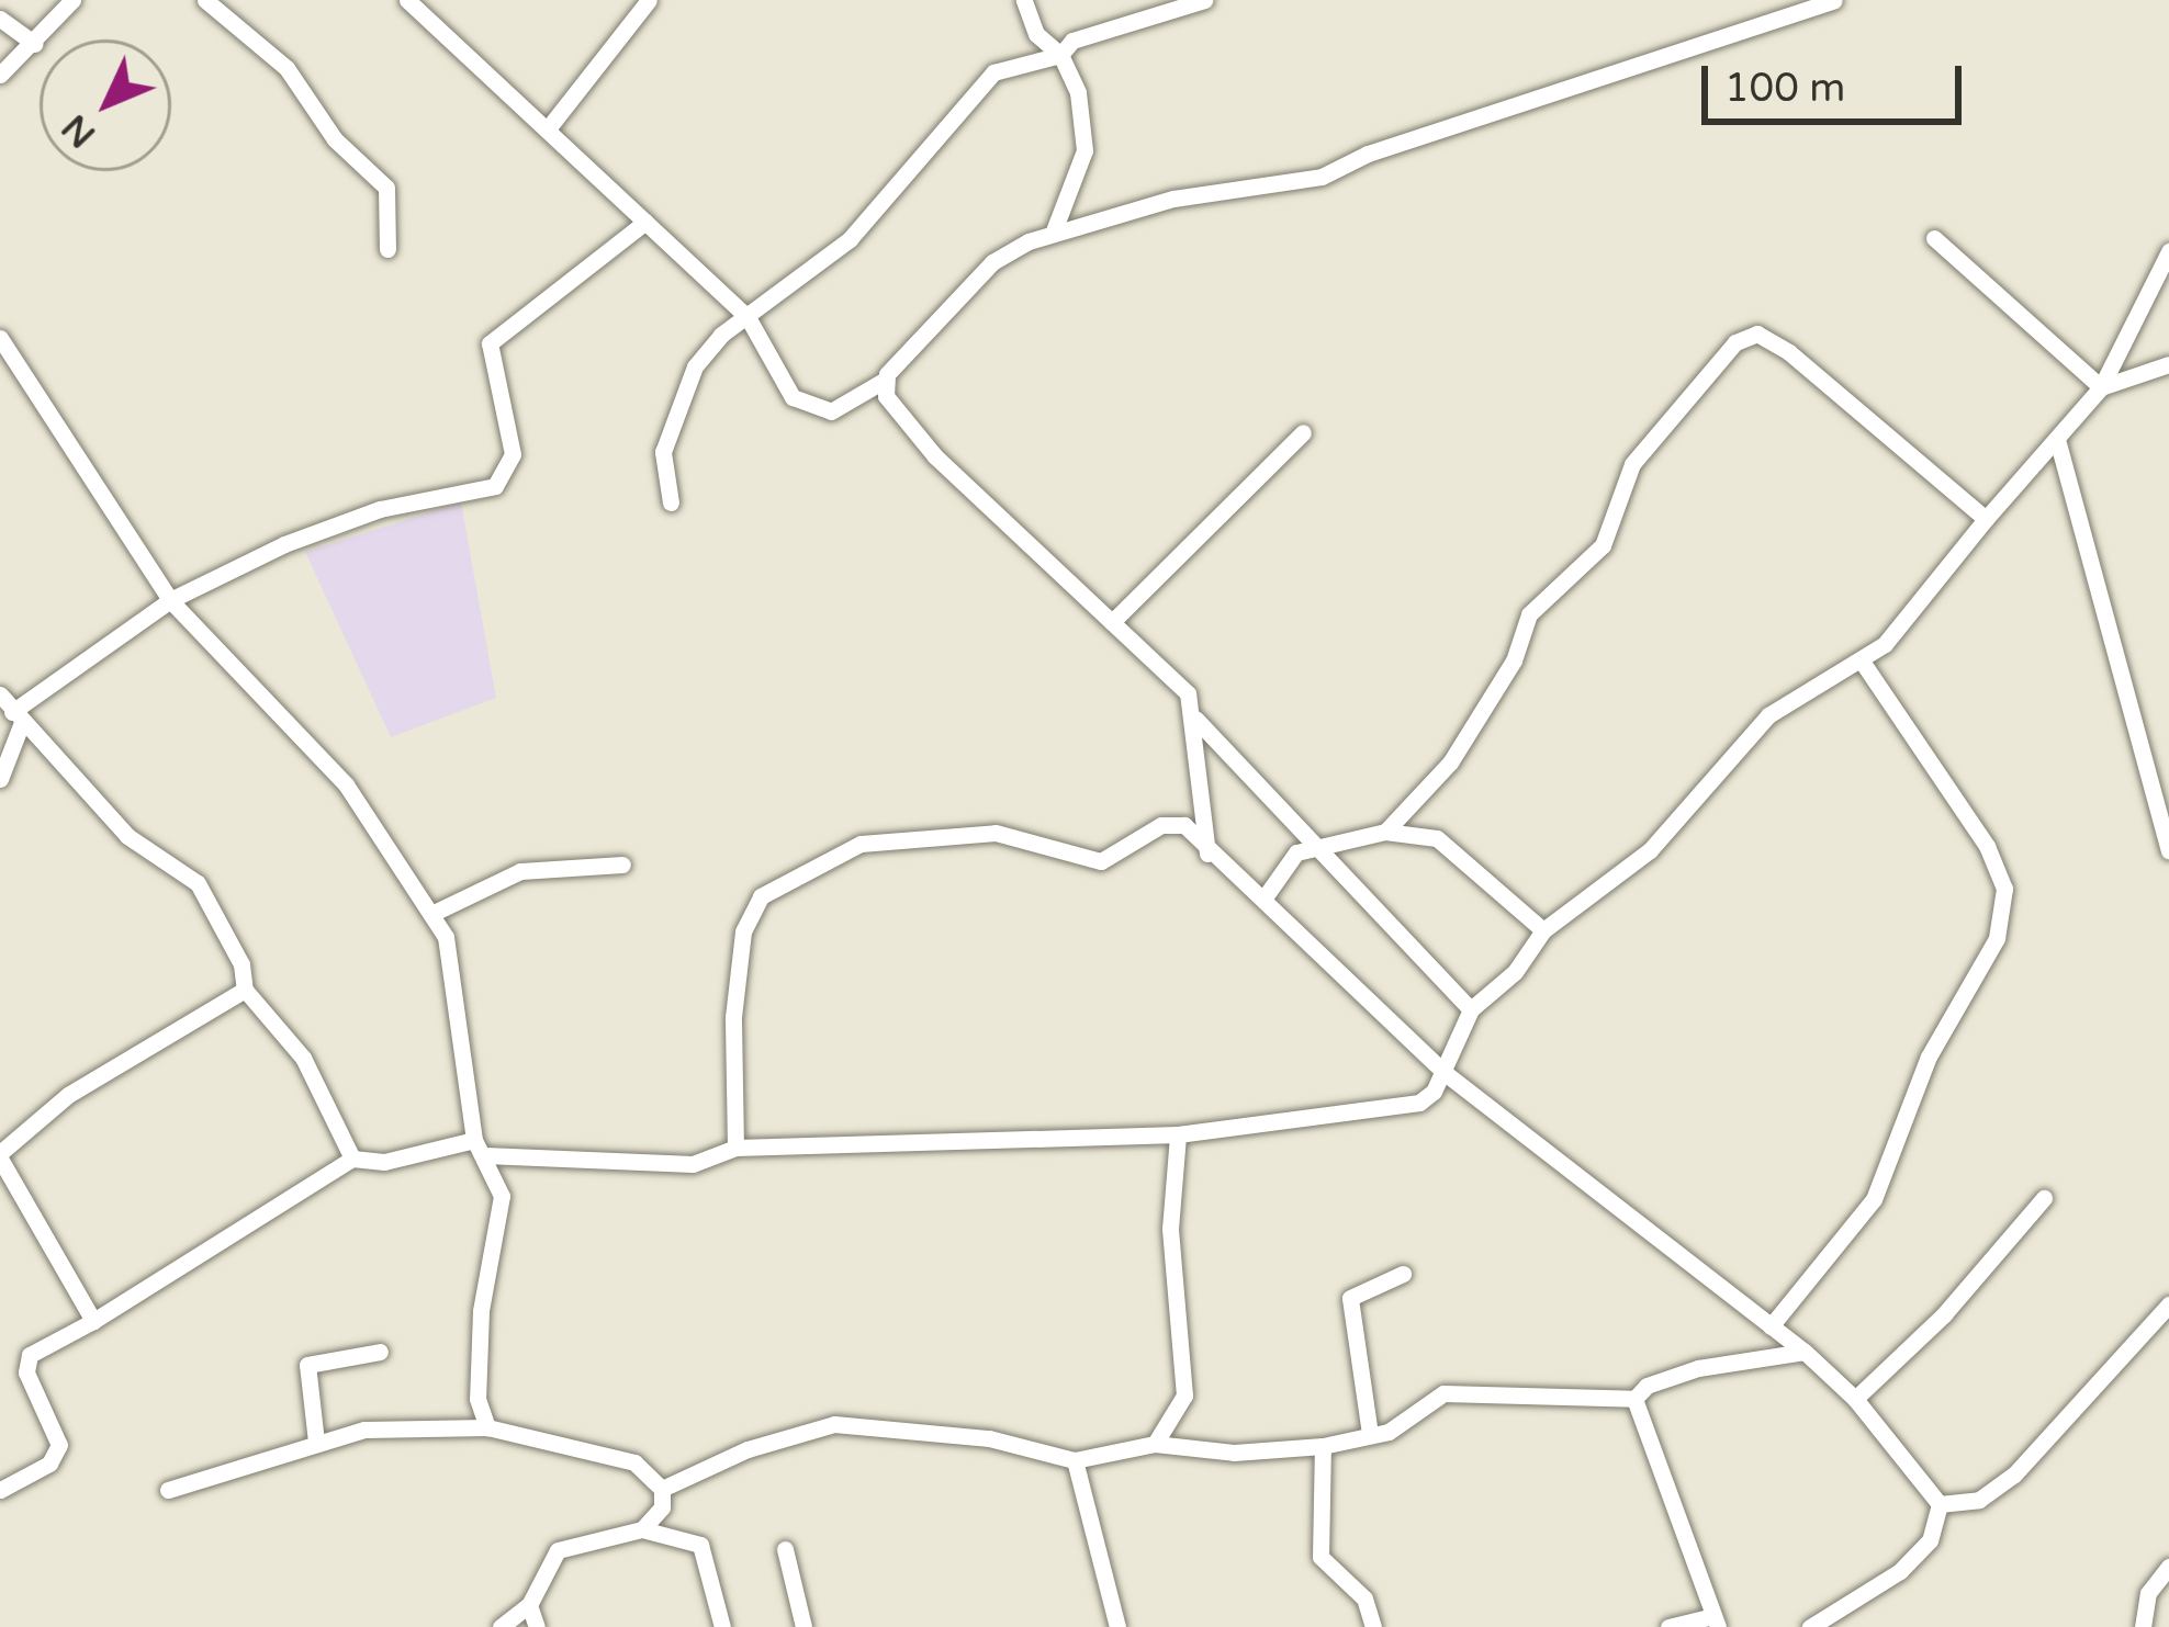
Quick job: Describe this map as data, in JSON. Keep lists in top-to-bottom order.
{
  "scale_bar": "100 m",
  "north": "bottom left"
}
